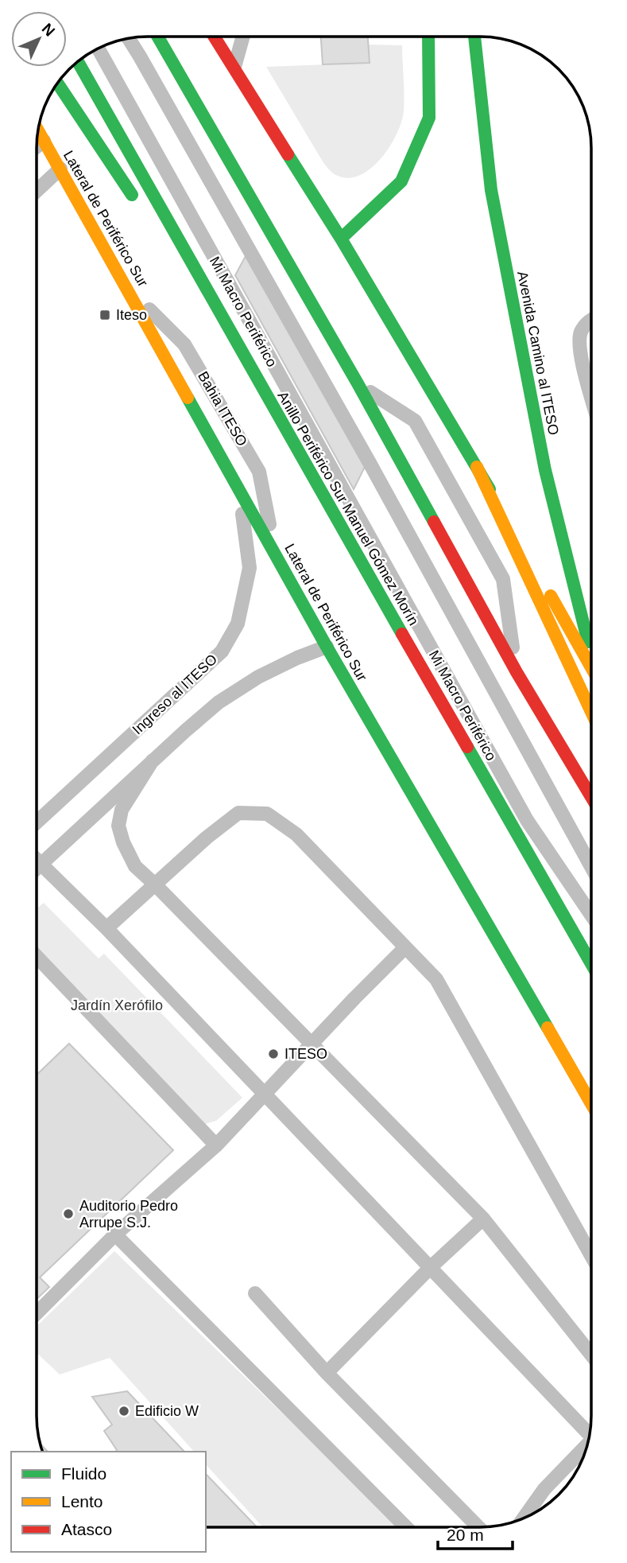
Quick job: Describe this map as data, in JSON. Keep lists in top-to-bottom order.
{
  "streets": {
    "main road": ["Lateral de Periférico Sur", "Avenida Camino al ITESO", "Anillo Periférico Sur Manuel Gómez Morín"],
    "lane": ["Mi Macro Periférico", "Bahia ITESO", "Ingreso al ITESO"]
  },
  "crossings": [
    ["Lateral de Periférico Sur", "Bahia ITESO"],
    ["Lateral de Periférico Sur", "Ingreso al ITESO"]
  ],
  "parks": ["Jardín Xerófilo"],
  "places": {
    "transit": ["Iteso"],
    "other": ["ITESO", "Auditorio Pedro Arrupe S.J.", "Edificio W"]
  },
  "legend": ["Fluido", "Lento", "Atasco"],
  "scale_bar": "20 m",
  "north": "top right"
}
